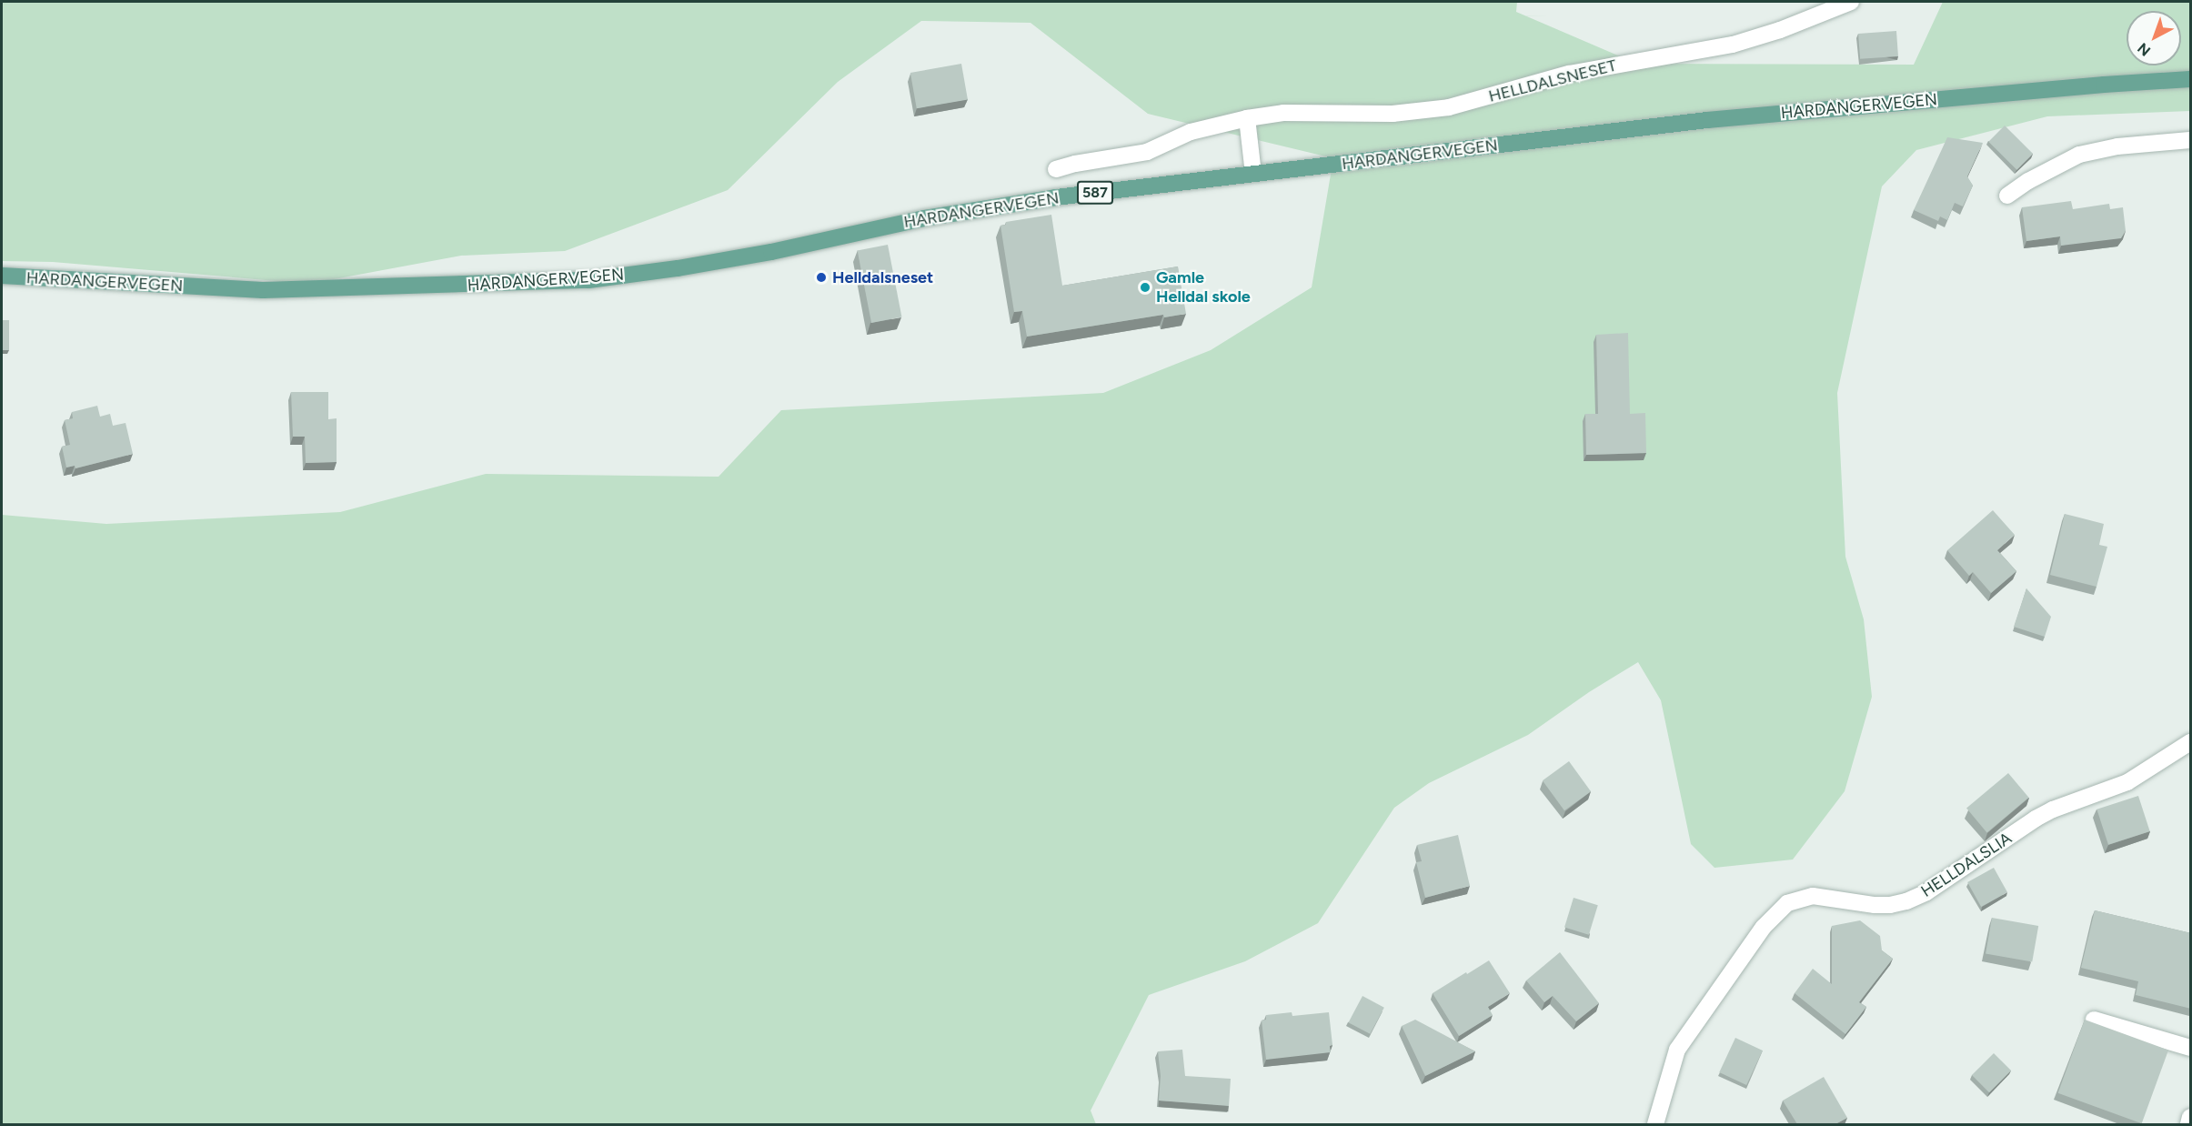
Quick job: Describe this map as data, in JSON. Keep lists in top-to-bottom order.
{
  "streets": {
    "main road": ["HARDANGERVEGEN", "587"],
    "street": ["HELLDALSNESET", "HELLDALSLIA"]
  },
  "places": ["Helldalsneset", "Gamle Helldal skole"],
  "north": "bottom left"
}
